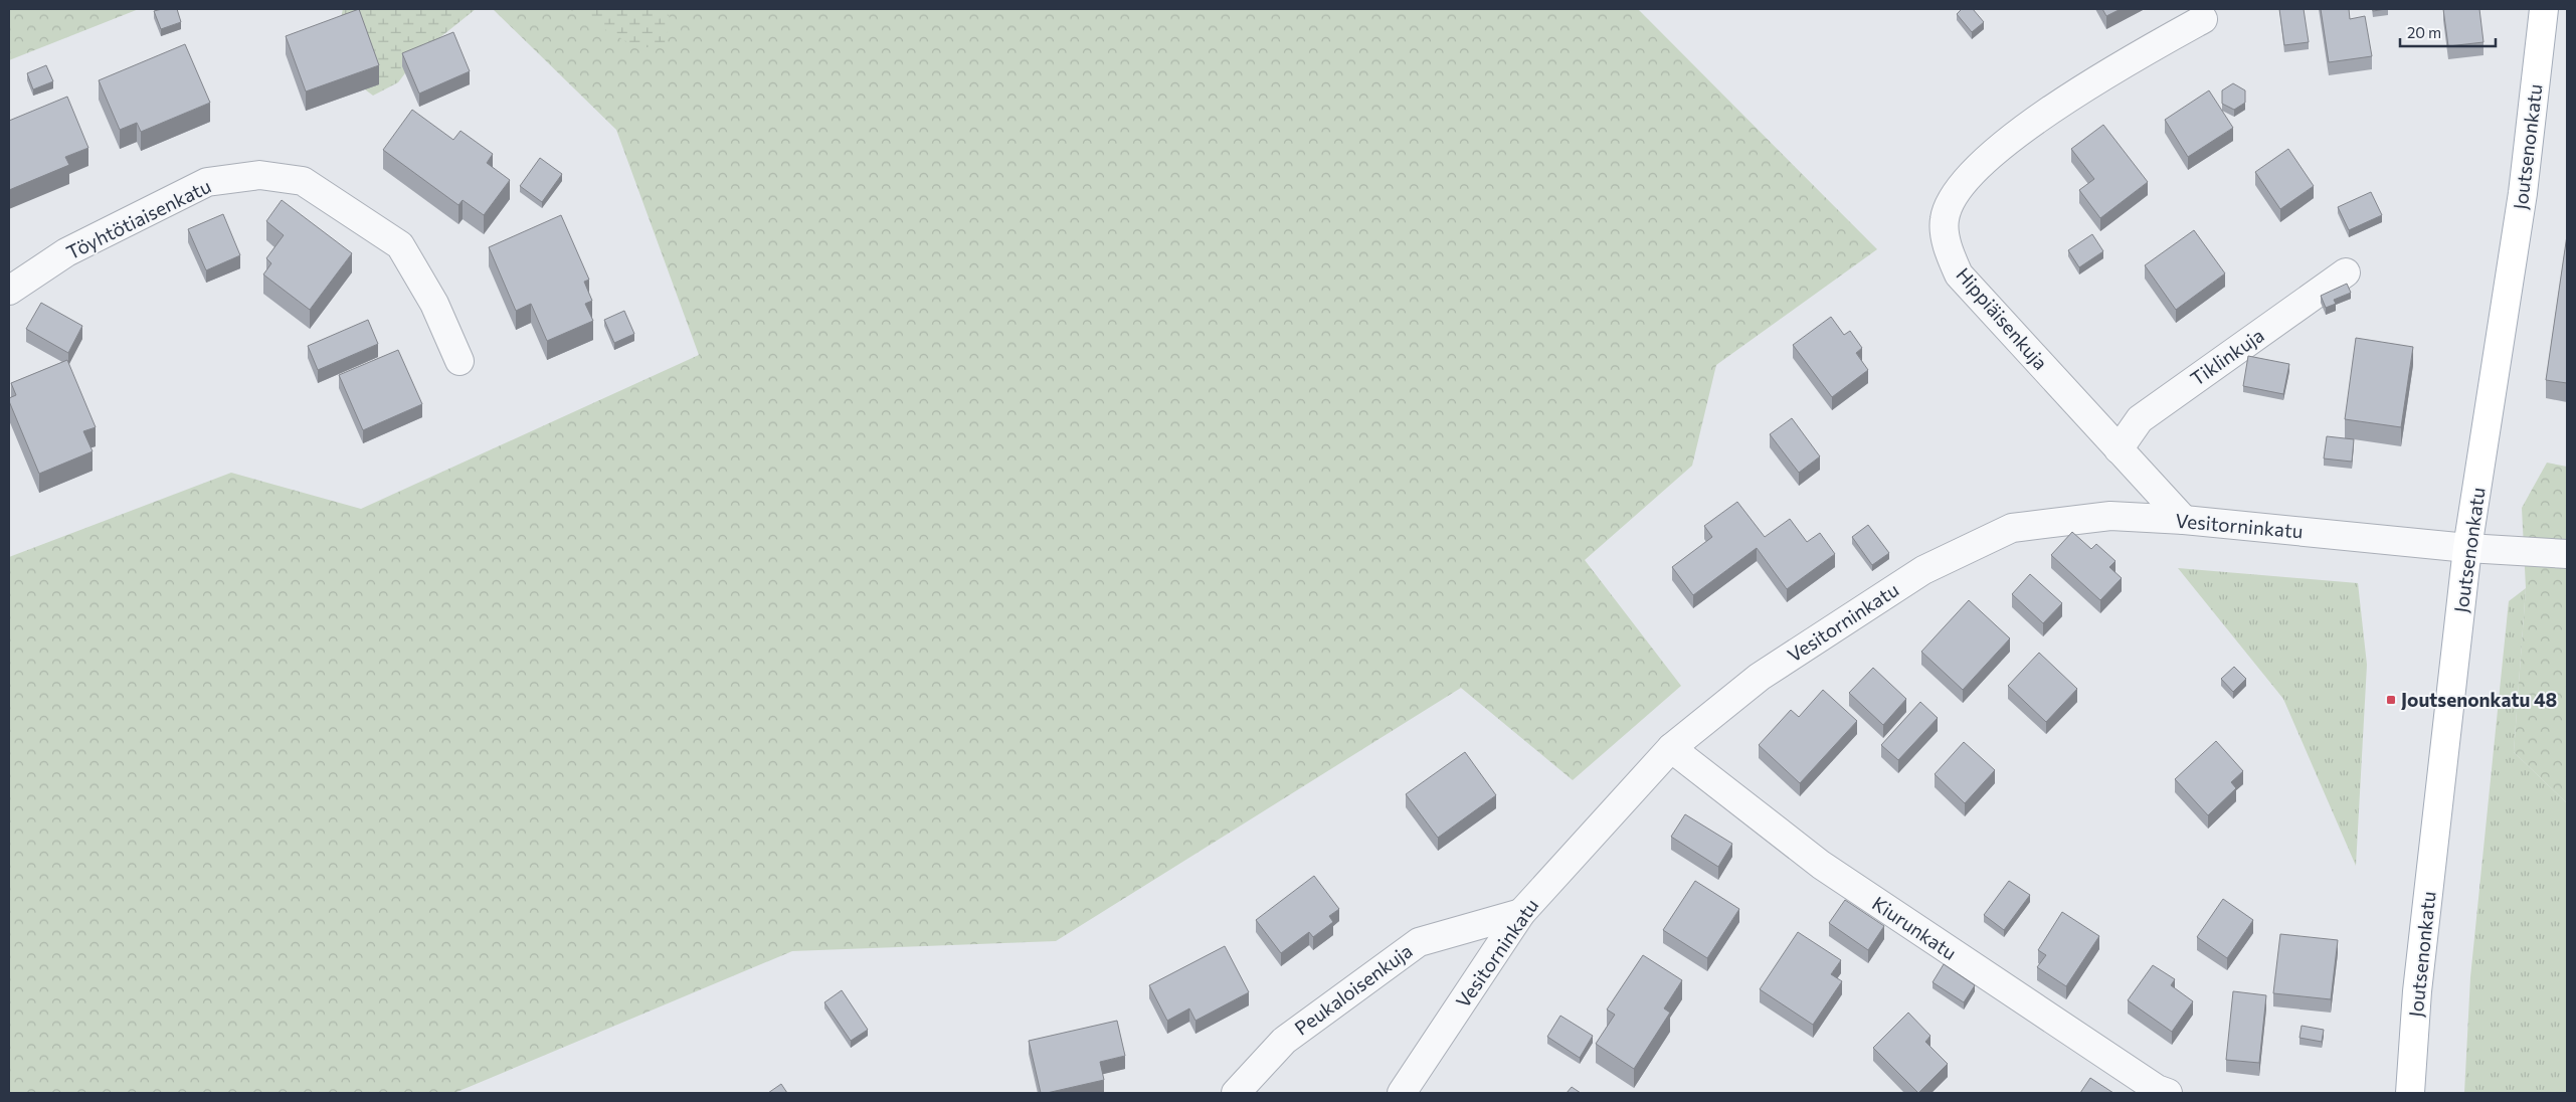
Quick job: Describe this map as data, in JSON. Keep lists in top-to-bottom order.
{
  "streets": {
    "main road": ["Joutsenonkatu"],
    "street": [
      "Töyhtötiaisenkatu",
      "Hippiäisenkuja",
      "Tiklinkuja",
      "Vesitorninkatu",
      "Kiurunkatu",
      "Peukaloisenkuja"
    ]
  },
  "crossings": [
    ["Joutsenonkatu", "Vesitorninkatu"],
    ["Hippiäisenkuja", "Tiklinkuja"],
    ["Hippiäisenkuja", "Vesitorninkatu"],
    ["Vesitorninkatu", "Kiurunkatu"],
    ["Vesitorninkatu", "Peukaloisenkuja"]
  ],
  "places": {
    "transit": ["Joutsenonkatu 48"]
  },
  "scale_bar": "20 m"
}
